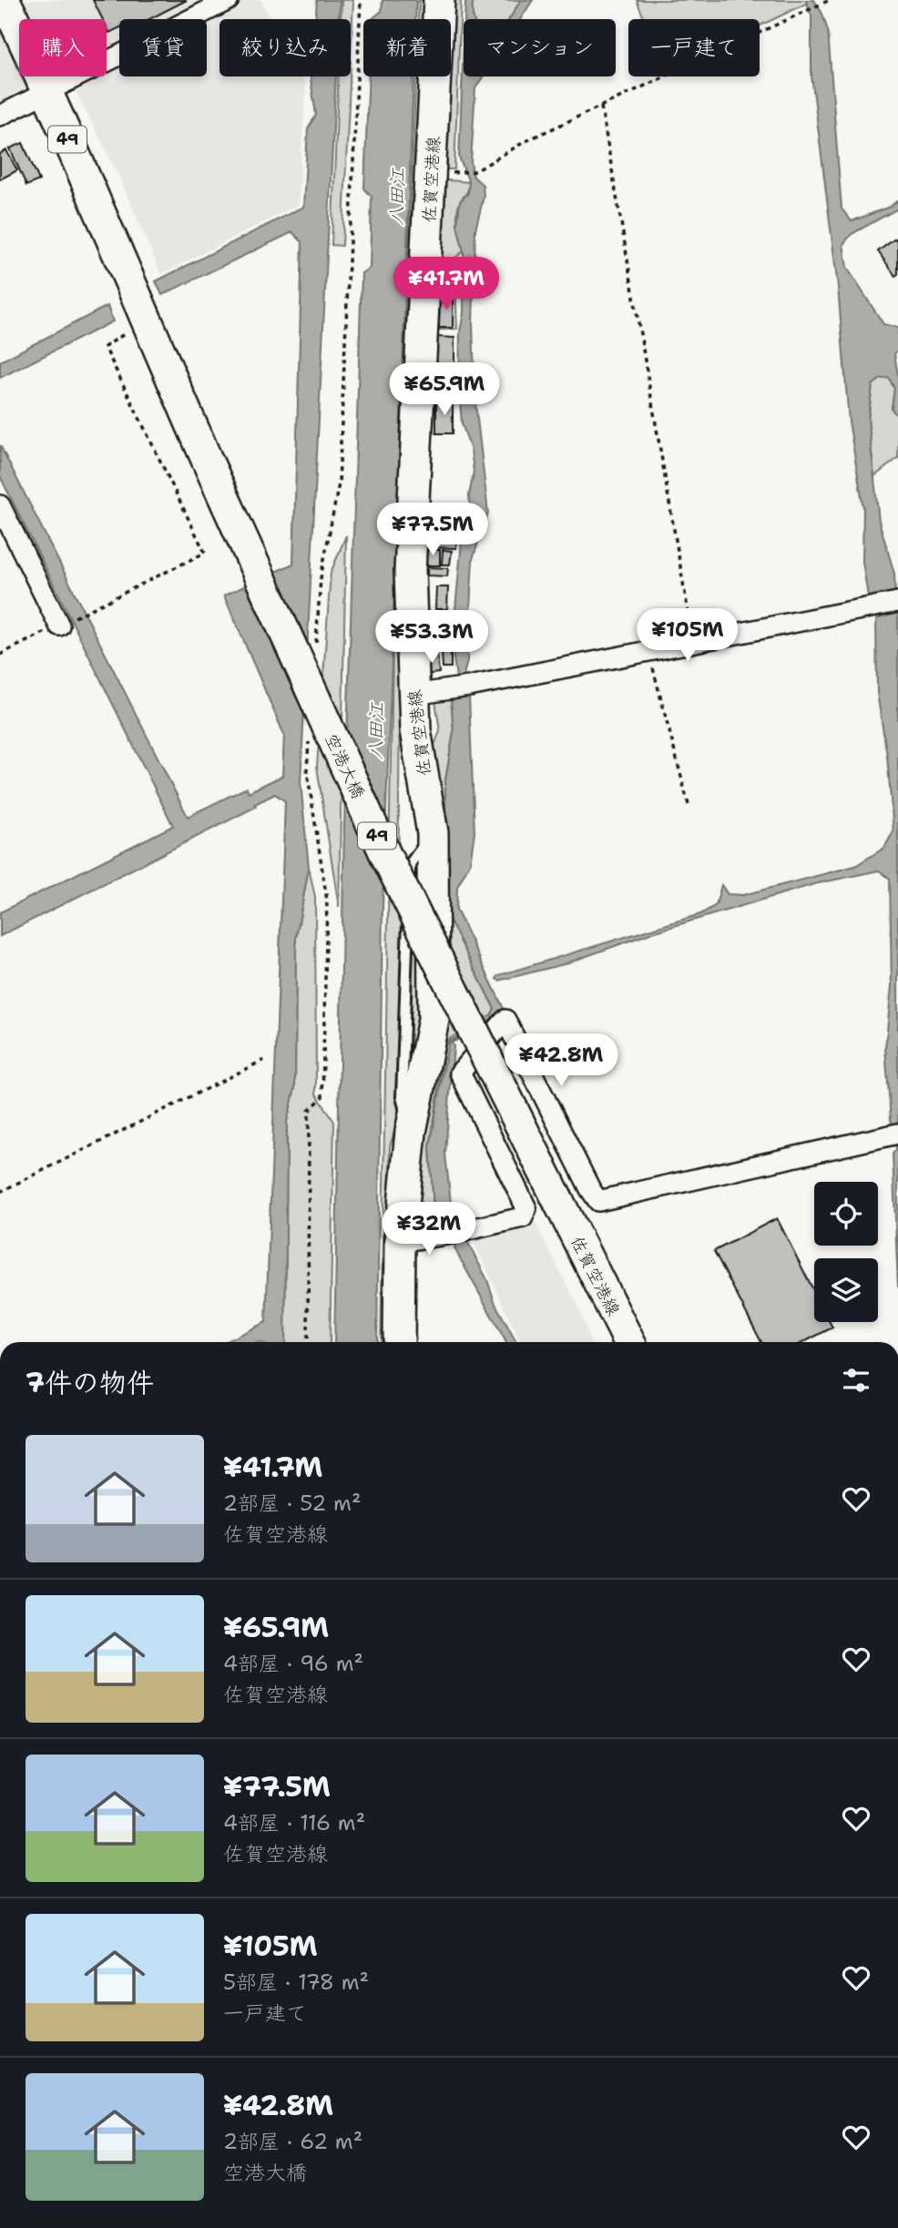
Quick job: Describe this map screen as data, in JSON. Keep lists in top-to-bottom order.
{
  "streets": {
    "main road": ["49", "佐賀空港線", "空港大橋"]
  },
  "crossings": [
    ["49", "空港大橋"],
    ["佐賀空港線", "空港大橋"]
  ],
  "water": ["八田江"],
  "page": {
    "chip": [
      "購入",
      "賃貸",
      "絞り込み",
      "新着",
      "マンション",
      "一戸建て"
    ],
    "price": [
      "¥41.7M",
      "¥65.9M",
      "¥77.5M",
      "¥105M",
      "¥53.3M",
      "¥42.8M",
      "¥32M"
    ],
    "heading": "7件の物件",
    "list": [
      {
        "name": "¥41.7M",
        "note": "2部屋 · 52 m² · 佐賀空港線"
      },
      {
        "name": "¥65.9M",
        "note": "4部屋 · 96 m² · 佐賀空港線"
      },
      {
        "name": "¥77.5M",
        "note": "4部屋 · 116 m² · 佐賀空港線"
      },
      {
        "name": "¥105M",
        "note": "5部屋 · 178 m² · 一戸建て"
      },
      {
        "name": "¥42.8M",
        "note": "2部屋 · 62 m² · 空港大橋"
      }
    ]
  }
}
